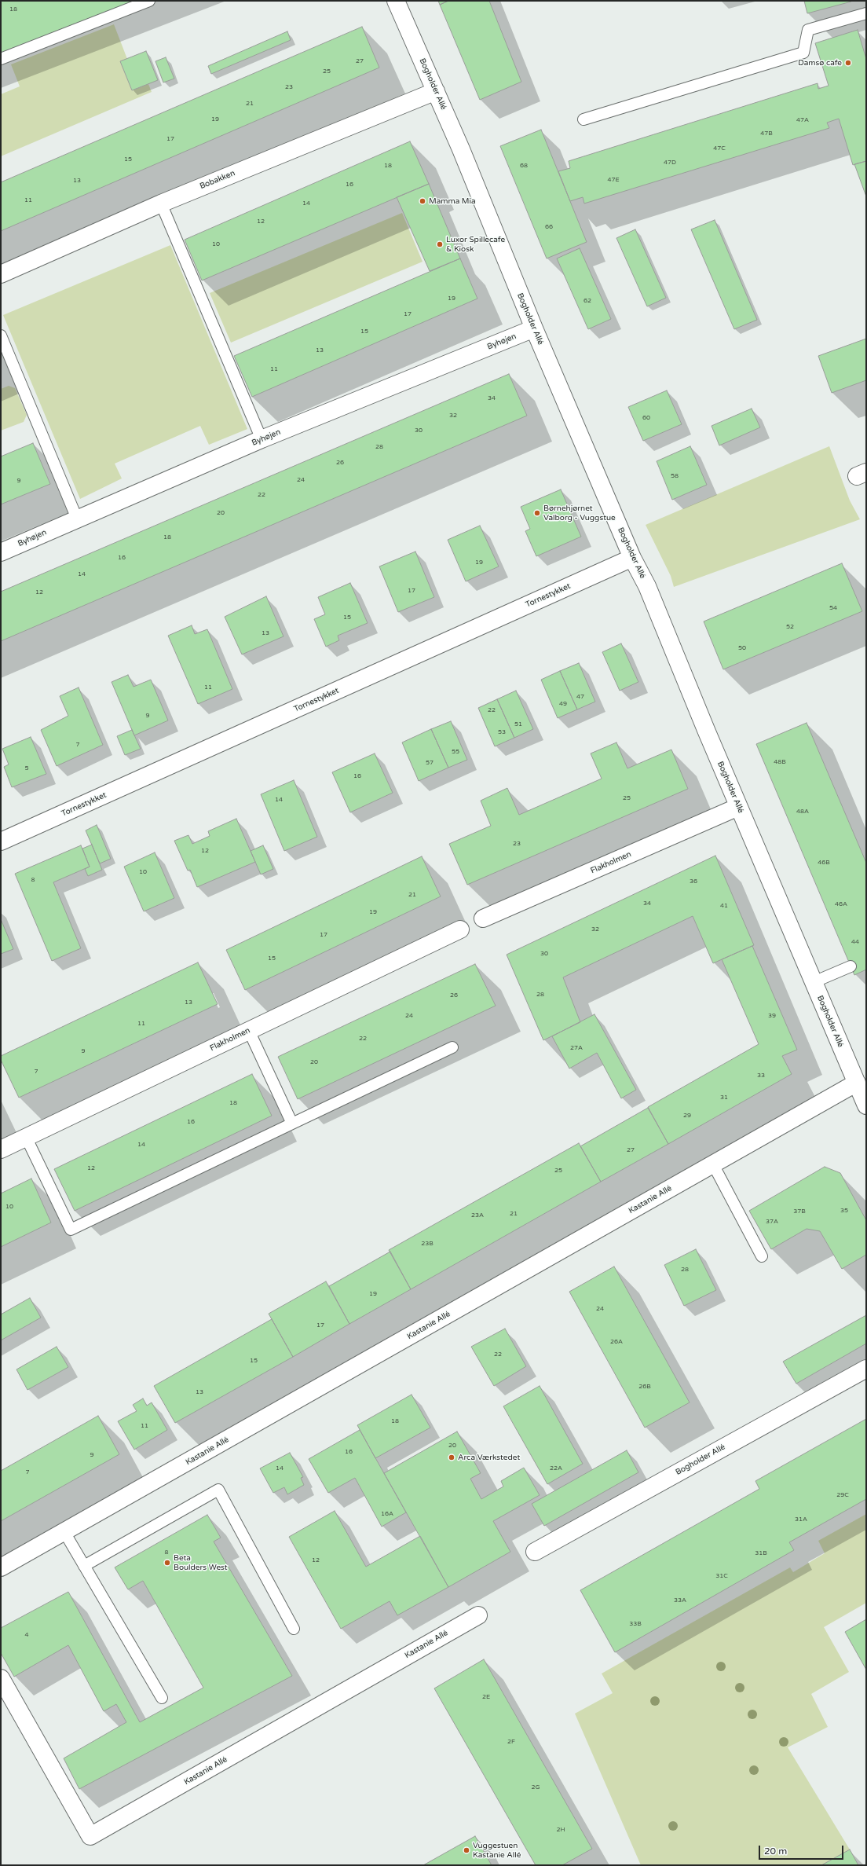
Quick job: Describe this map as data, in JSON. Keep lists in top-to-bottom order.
{
  "streets": {
    "street": [
      "Bogholder Allé",
      "Bobakken",
      "Byhøjen",
      "Tornestykket",
      "Flakholmen",
      "Kastanie Allé"
    ]
  },
  "crossings": [
    ["Bogholder Allé", "Bobakken"],
    ["Bogholder Allé", "Byhøjen"],
    ["Bogholder Allé", "Tornestykket"],
    ["Bogholder Allé", "Flakholmen"],
    ["Bogholder Allé", "Kastanie Allé"]
  ],
  "places": [
    "Damsø cafe",
    "Mamma Mia",
    "Luxor Spillecafe & Kiosk",
    "Børnehjørnet Valborg - Vuggstue",
    "Arca Værkstedet",
    "Beta Boulders West",
    "Vuggestuen Kastanie Allé"
  ],
  "house_numbers": [
    "18",
    "27",
    "25",
    "23",
    "21",
    "19",
    "47A",
    "47B",
    "17",
    "47C",
    "15",
    "47D",
    "18",
    "68",
    "47E",
    "13",
    "16",
    "11",
    "14",
    "12",
    "66",
    "10",
    "19",
    "62",
    "17",
    "15",
    "13",
    "11",
    "34",
    "32",
    "60",
    "30",
    "28",
    "26",
    "58",
    "24",
    "9",
    "22",
    "20",
    "18",
    "16",
    "19",
    "14",
    "17",
    "12",
    "54",
    "15",
    "52",
    "13",
    "50",
    "11",
    "47",
    "49",
    "22",
    "9",
    "51",
    "53",
    "7",
    "55",
    "48B",
    "57",
    "5",
    "16",
    "25",
    "14",
    "48A",
    "23",
    "12",
    "46B",
    "10",
    "8",
    "36",
    "21",
    "34",
    "46A",
    "41",
    "19",
    "32",
    "17",
    "44",
    "30",
    "15",
    "28",
    "26",
    "13",
    "24",
    "39",
    "11",
    "22",
    "27A",
    "9",
    "20",
    "7",
    "33",
    "31",
    "18",
    "29",
    "16",
    "14",
    "27",
    "12",
    "25",
    "10",
    "35",
    "37B",
    "21",
    "23A",
    "37A",
    "23B",
    "28",
    "19",
    "24",
    "17",
    "26A",
    "22",
    "15",
    "26B",
    "13",
    "18",
    "11",
    "20",
    "16",
    "9",
    "14",
    "22A",
    "7",
    "29C",
    "16A",
    "31A",
    "8",
    "31B",
    "12",
    "31C",
    "33A",
    "33B",
    "4",
    "2E",
    "2F",
    "2G",
    "2H"
  ],
  "scale_bar": "20 m"
}
